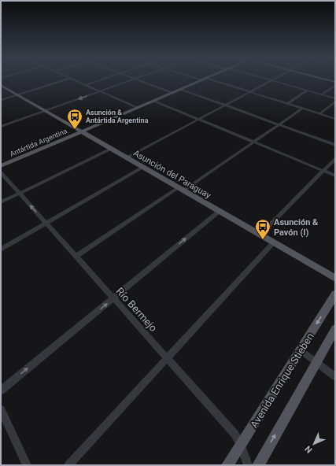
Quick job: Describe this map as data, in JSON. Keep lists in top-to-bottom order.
{
  "streets": {
    "main road": ["Antártida Argentina", "Asunción del Paraguay", "Avenida Enrique Stieben"],
    "street": ["Río Bermejo"]
  },
  "crossings": [
    ["Antártida Argentina", "Asunción del Paraguay"],
    ["Río Bermejo", "Avenida Enrique Stieben"]
  ],
  "places": {
    "bus stop": ["Asunción & Antártida Argentina", "Asunción & Pavón (I)"]
  },
  "north": "bottom left"
}
